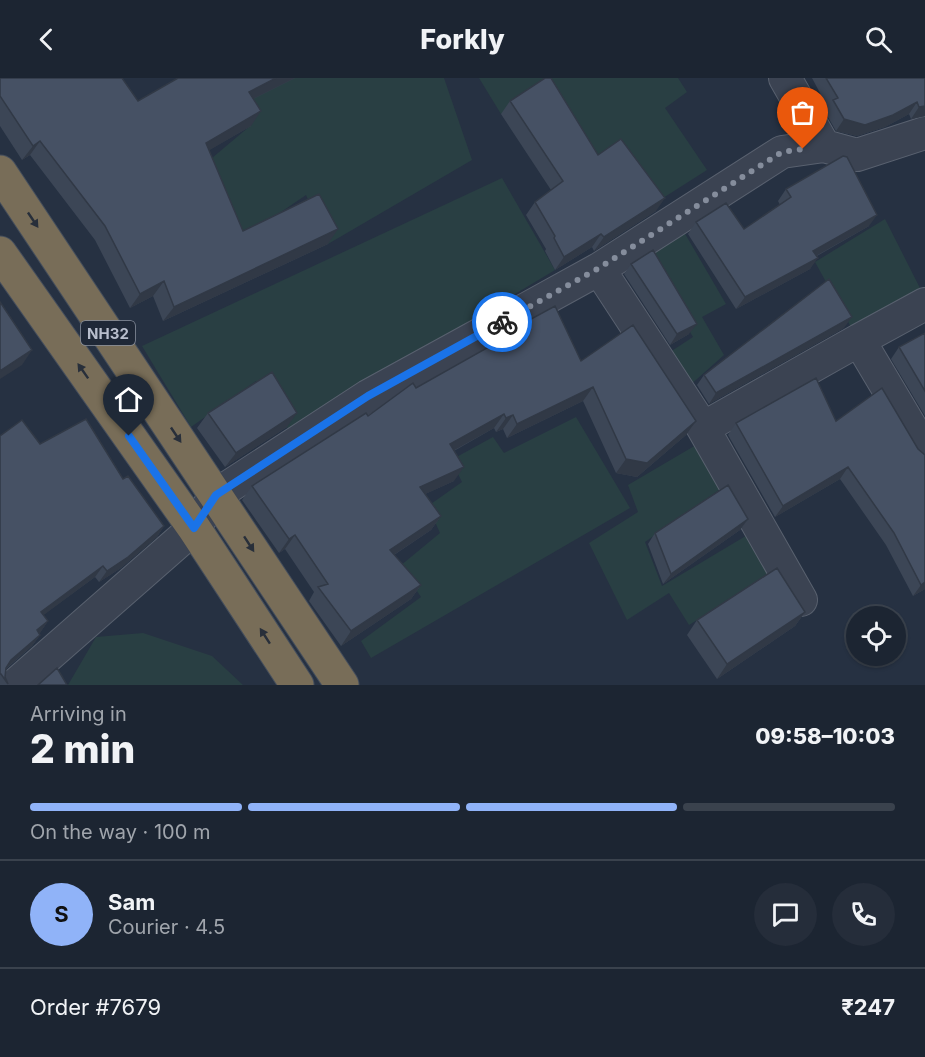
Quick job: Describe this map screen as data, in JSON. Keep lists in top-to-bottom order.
{
  "streets": {
    "highway": ["NH32"]
  },
  "page": {
    "header": "Forkly",
    "heading": ["2 min", "Arriving in", "09:58–10:03"],
    "panel": [
      "Sam",
      "Courier · 4.5",
      "Order #7679",
      "₹247"
    ],
    "bar": "On the way · 100 m",
    "round": "S"
  }
}
